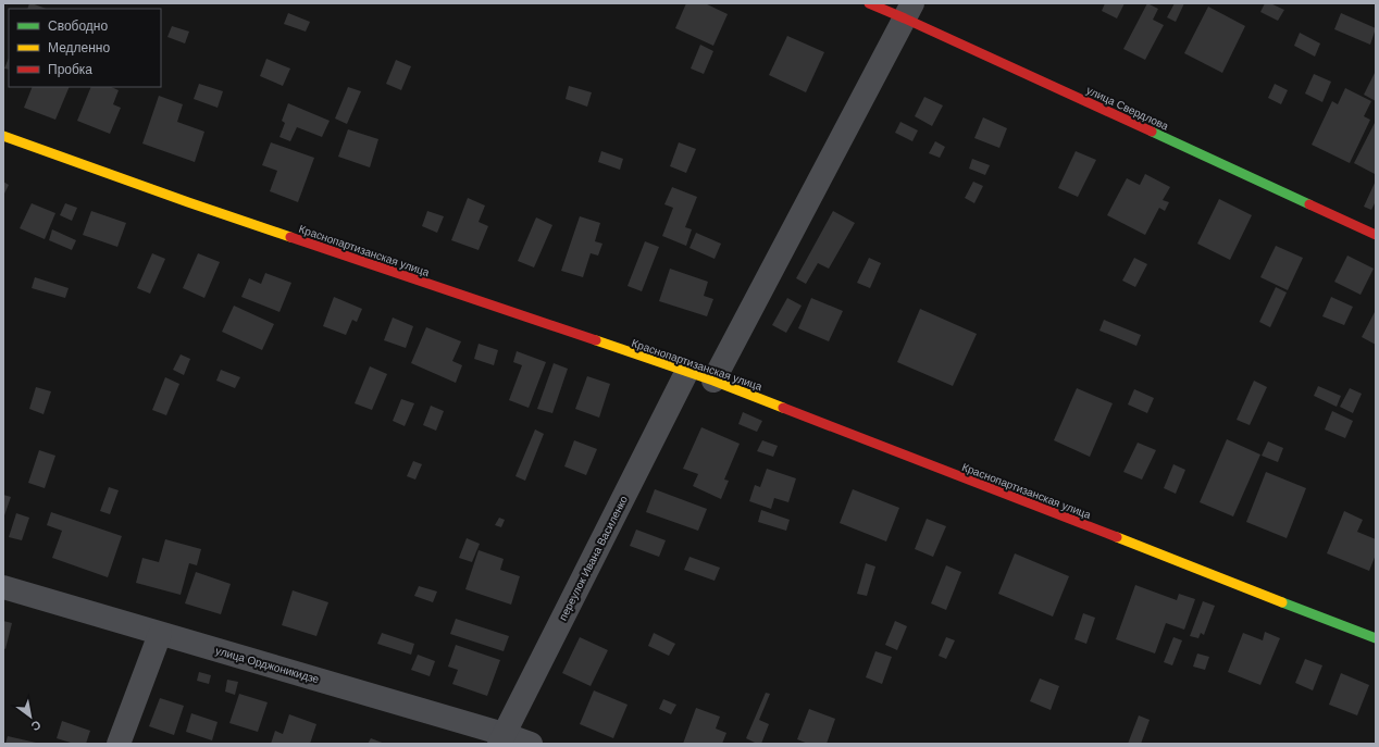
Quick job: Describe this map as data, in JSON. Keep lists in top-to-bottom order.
{
  "streets": {
    "street": [
      "улица Свердлова",
      "Краснопартизанская улица",
      "переулок Ивана Василенко",
      "улица Орджоникидзе"
    ]
  },
  "crossings": [
    ["Краснопартизанская улица", "переулок Ивана Василенко"],
    ["переулок Ивана Василенко", "улица Орджоникидзе"]
  ],
  "legend": ["Свободно", "Медленно", "Пробка"],
  "north": "bottom right"
}
